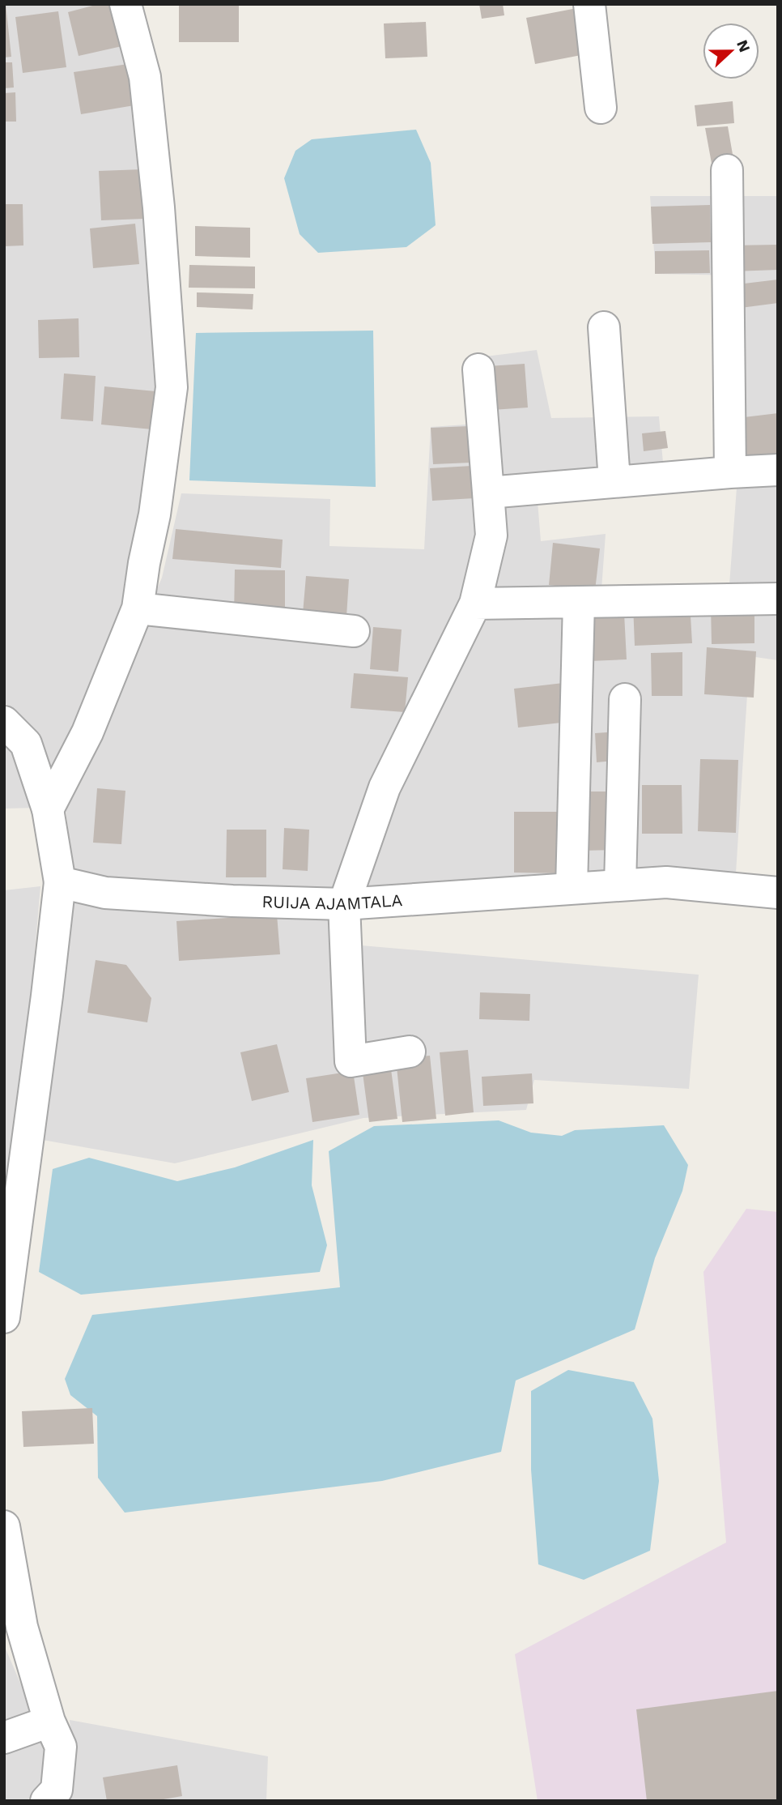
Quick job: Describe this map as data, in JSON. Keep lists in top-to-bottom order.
{
  "streets": {
    "street": ["RUIJA AJAMTALA"]
  },
  "north": "right"
}
